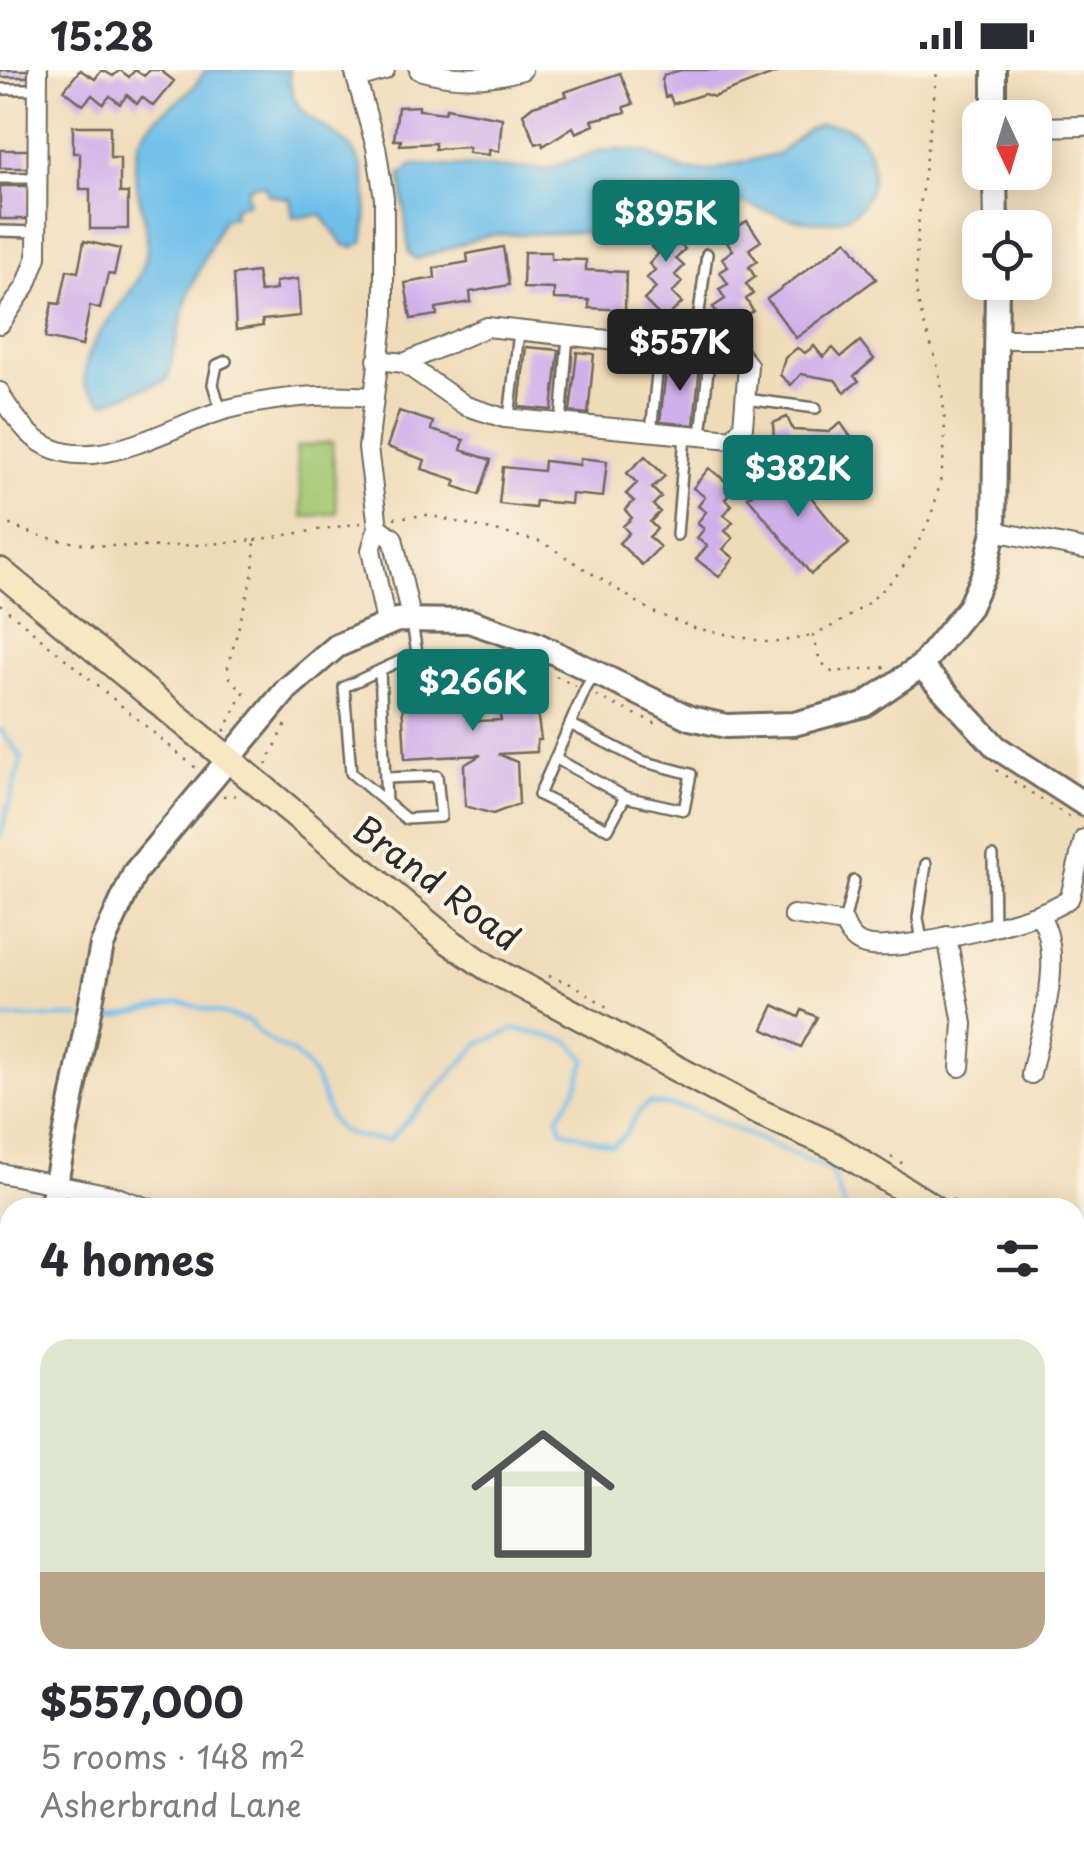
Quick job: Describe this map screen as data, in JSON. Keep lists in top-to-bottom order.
{
  "streets": {
    "main road": ["Brand Road"]
  },
  "north": "bottom",
  "page": {
    "status": "15:28",
    "price": [
      "$895K",
      "$557K",
      "$382K",
      "$266K"
    ],
    "heading": "4 homes",
    "list": [
      {
        "name": "$557,000",
        "note": "5 rooms · 148 m² · Asherbrand Lane"
      }
    ]
  }
}
